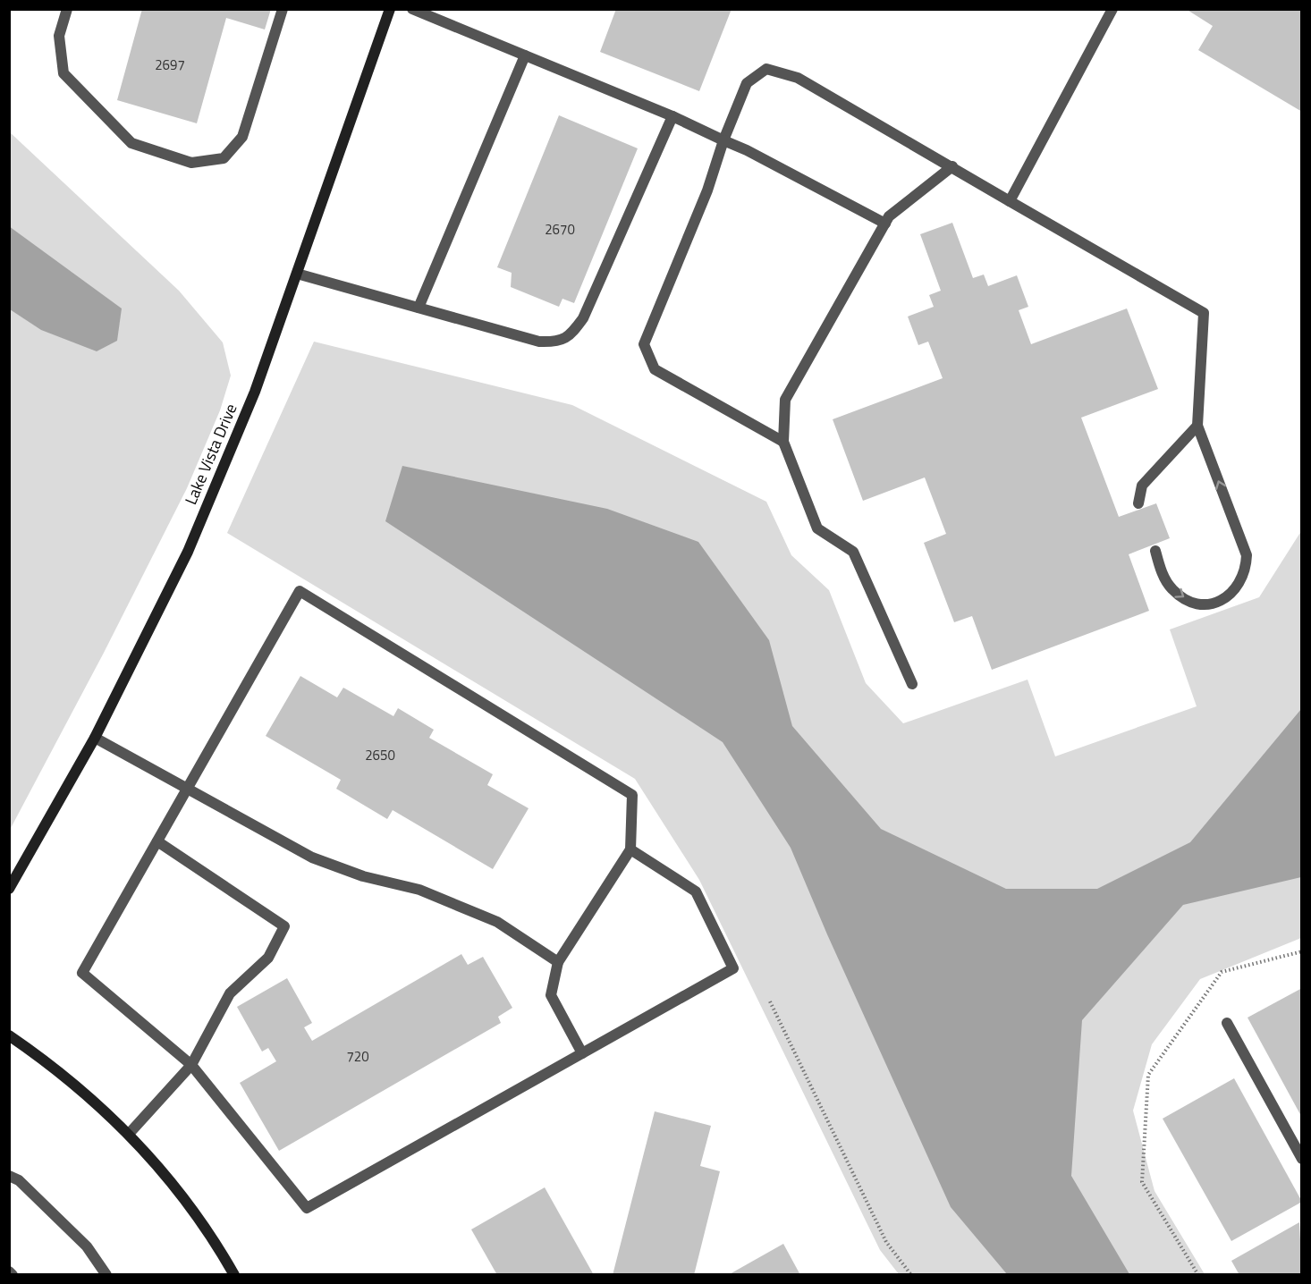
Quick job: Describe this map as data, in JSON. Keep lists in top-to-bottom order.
{
  "streets": {
    "street": ["Lake Vista Drive"]
  },
  "house_numbers": [
    "2697",
    "2670",
    "2650",
    "720"
  ]
}
